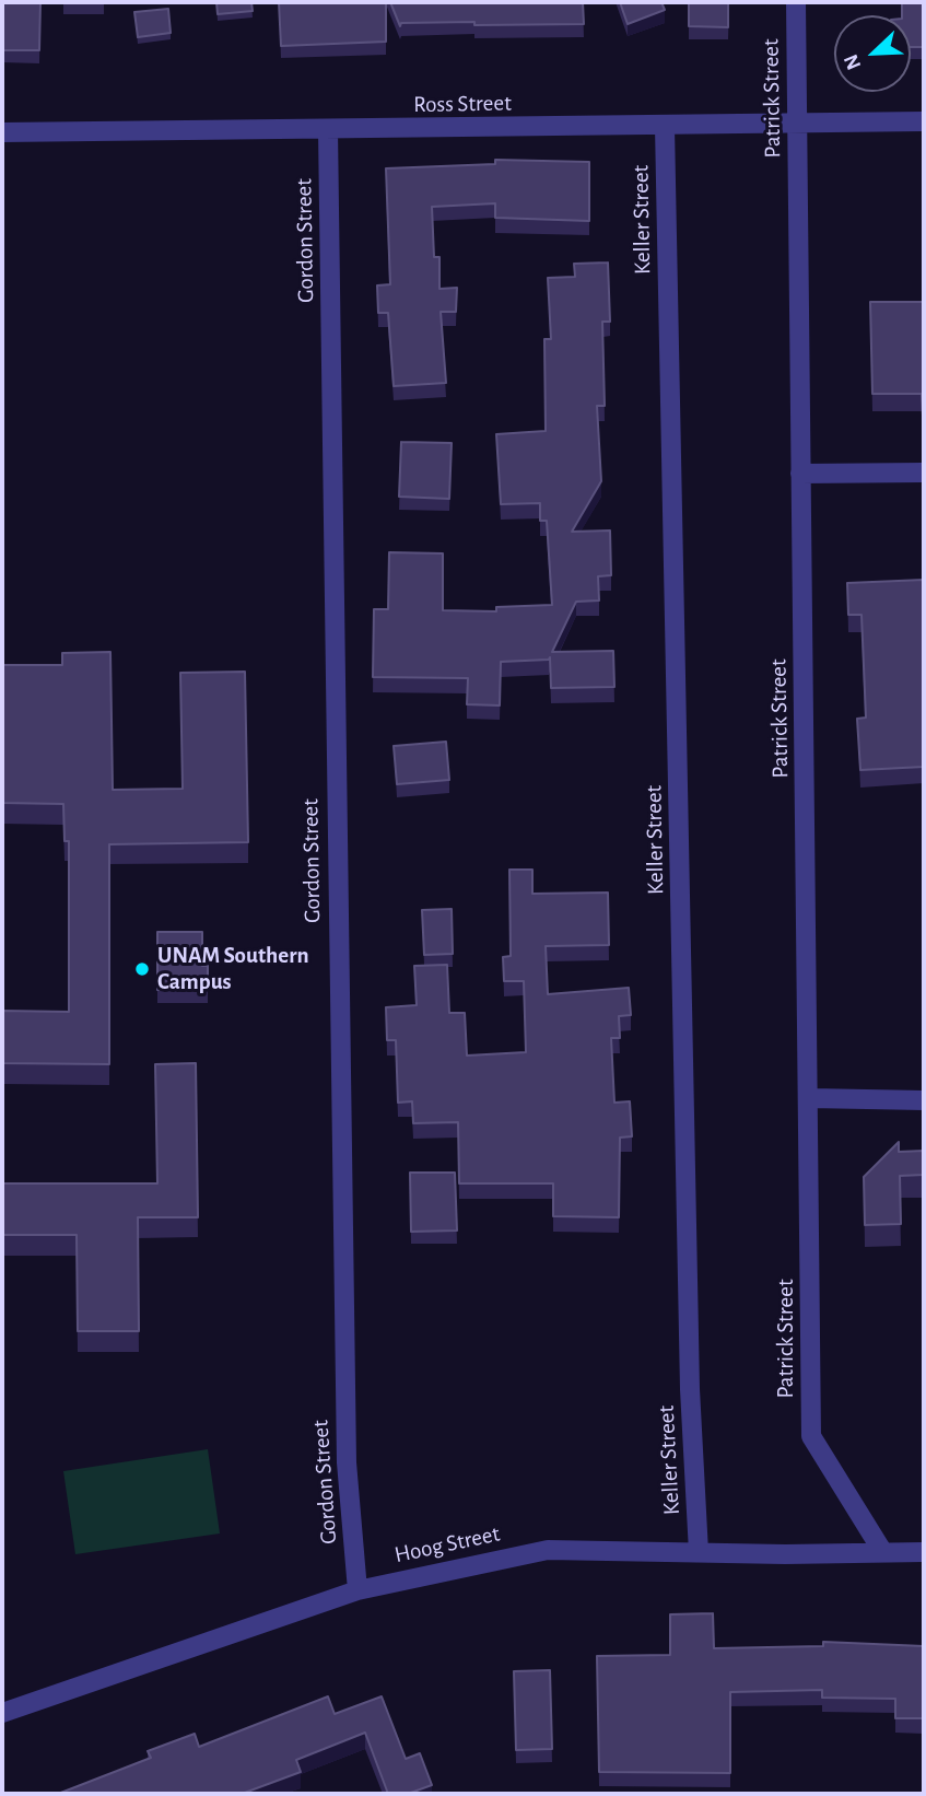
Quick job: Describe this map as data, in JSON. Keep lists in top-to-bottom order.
{
  "streets": {
    "street": [
      "Patrick Street",
      "Ross Street",
      "Keller Street",
      "Gordon Street",
      "Hoog Street"
    ]
  },
  "crossings": [
    ["Patrick Street", "Ross Street"],
    ["Patrick Street", "Hoog Street"],
    ["Ross Street", "Keller Street"],
    ["Ross Street", "Gordon Street"],
    ["Keller Street", "Hoog Street"],
    ["Gordon Street", "Hoog Street"]
  ],
  "places": ["UNAM Southern Campus"],
  "north": "bottom left"
}
